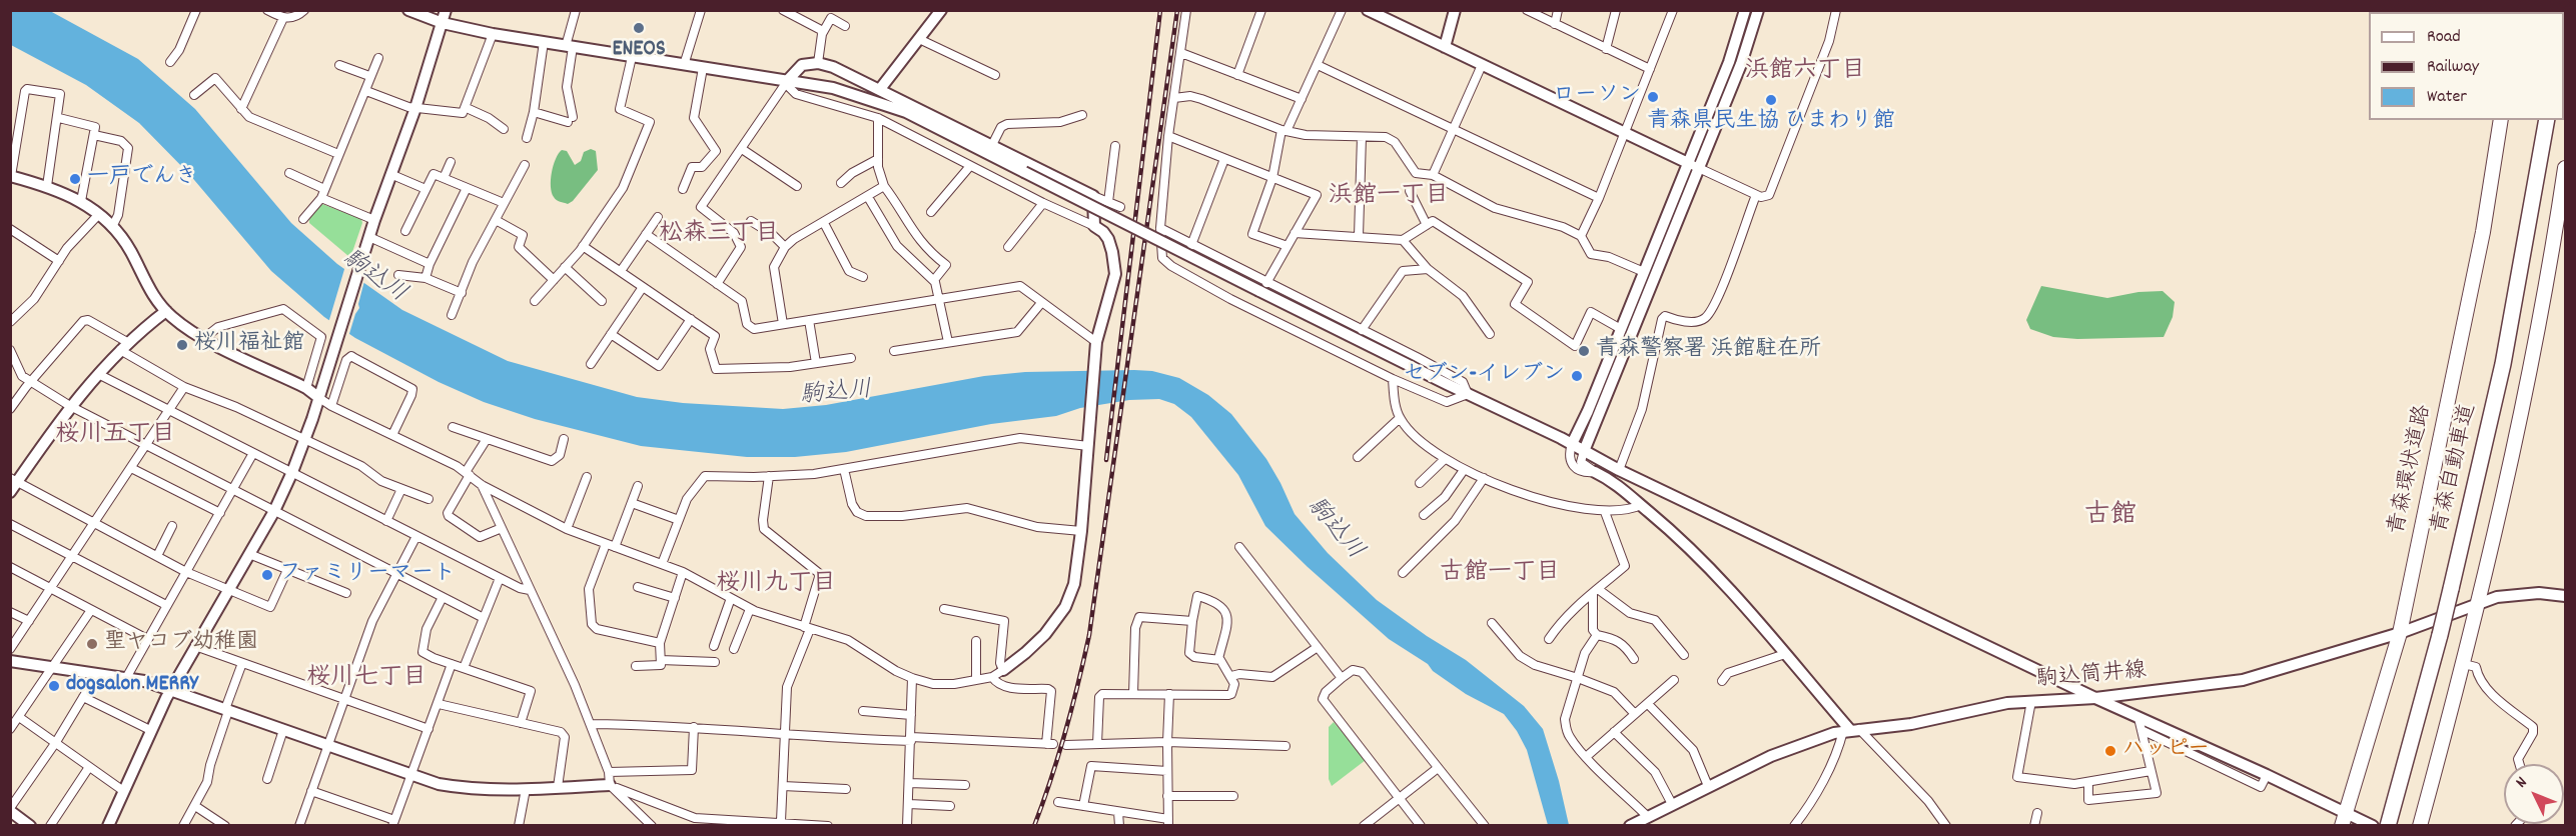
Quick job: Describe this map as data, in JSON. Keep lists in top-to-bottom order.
{
  "streets": {
    "highway": ["青森自動車道", "青森環状道路"],
    "street": ["駒込筒井線"]
  },
  "crossings": [
    ["青森環状道路", "駒込筒井線"]
  ],
  "districts": [
    "浜館六丁目",
    "浜館一丁目",
    "松森三丁目",
    "桜川五丁目",
    "古館",
    "古館一丁目",
    "桜川九丁目",
    "桜川七丁目"
  ],
  "water": ["駒込川"],
  "places": [
    "ENEOS",
    "ローソン",
    "青森県民生協 ひまわり館",
    "一戸でんき",
    "桜川福祉館",
    "青森警察署 浜館駐在所",
    "セブン-イレブン",
    "ファミリーマート",
    "聖ヤコブ幼稚園",
    "dogsalon MERRY",
    "ハッピー"
  ],
  "legend": ["Road", "Railway", "Water"],
  "north": "top left"
}
